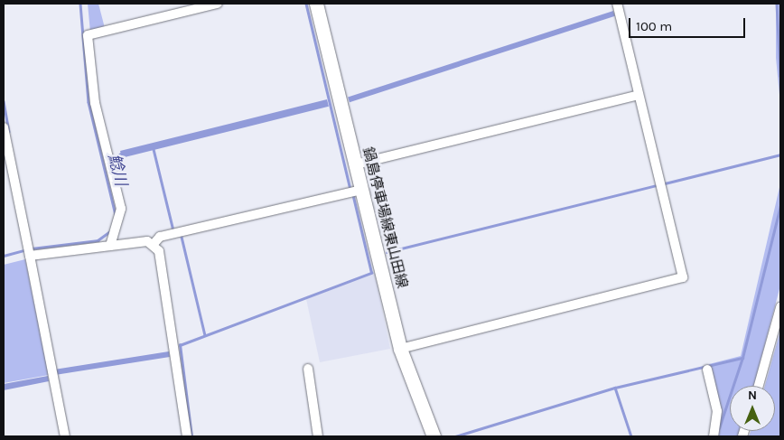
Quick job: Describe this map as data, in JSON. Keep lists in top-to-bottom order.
{
  "streets": {
    "main road": ["鍋島停車場線東山田線"]
  },
  "water": ["鯰川"],
  "scale_bar": "100 m",
  "north": "top"
}
